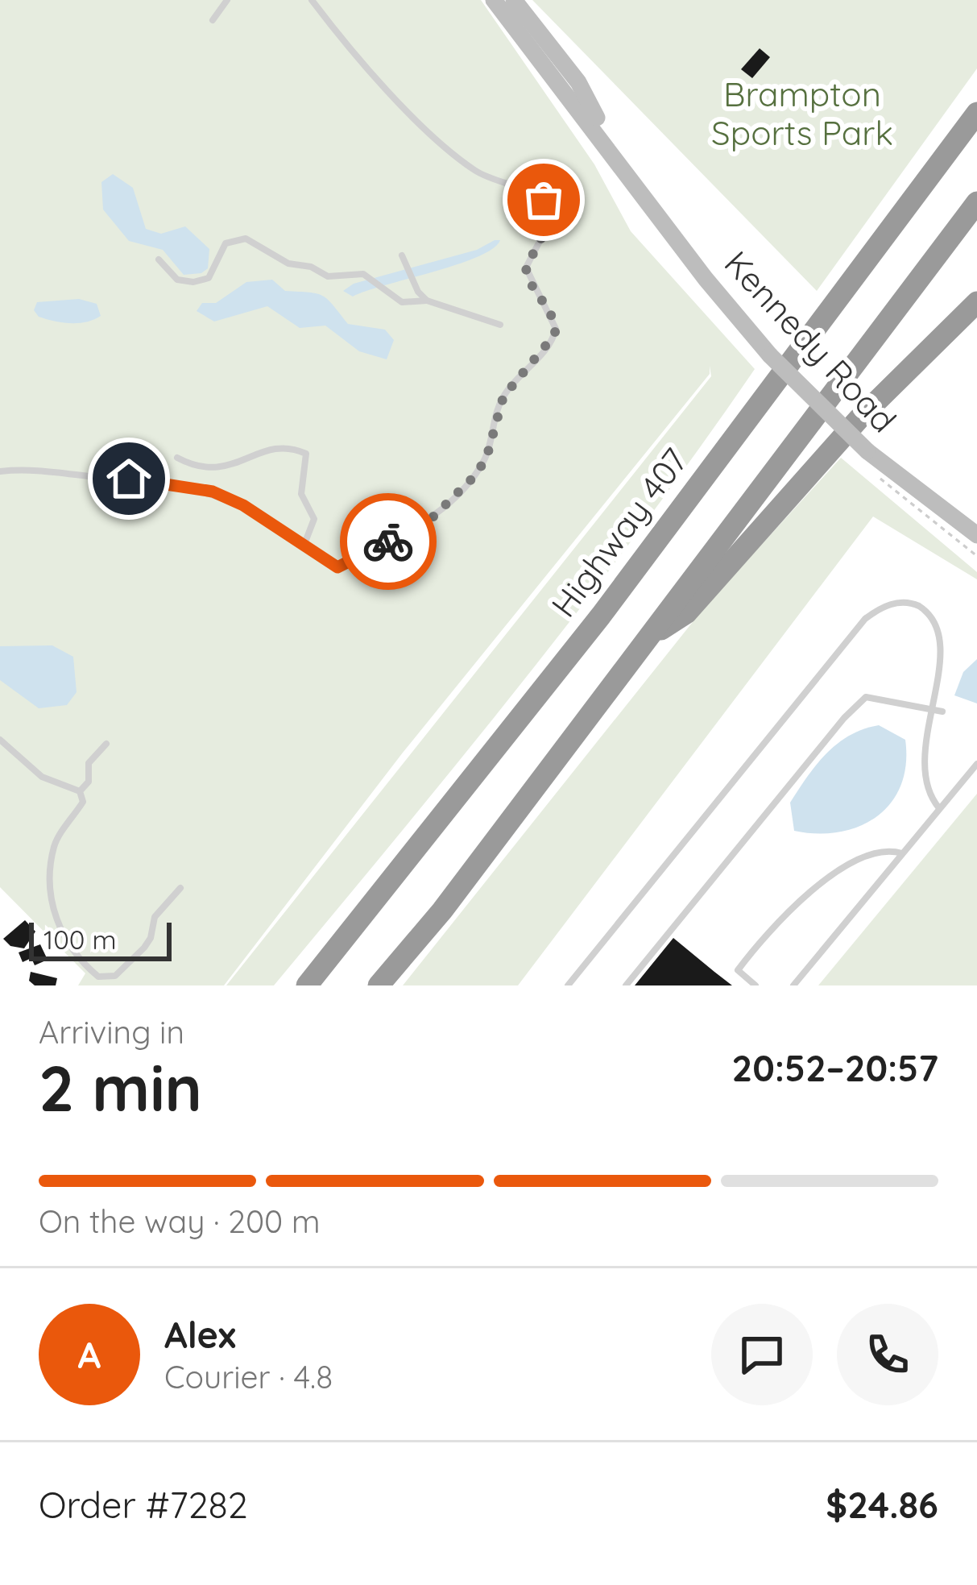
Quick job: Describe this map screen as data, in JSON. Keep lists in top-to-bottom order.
{
  "streets": {
    "highway": ["Highway 407"],
    "main road": ["Kennedy Road"]
  },
  "parks": ["Brampton Sports Park"],
  "scale_bar": "100 m",
  "page": {
    "scale": "100 m",
    "heading": ["2 min", "Arriving in", "20:52–20:57"],
    "panel": [
      "Alex",
      "Courier · 4.8",
      "Order #7282",
      "$24.86"
    ],
    "bar": "On the way · 200 m",
    "round": "A"
  }
}
